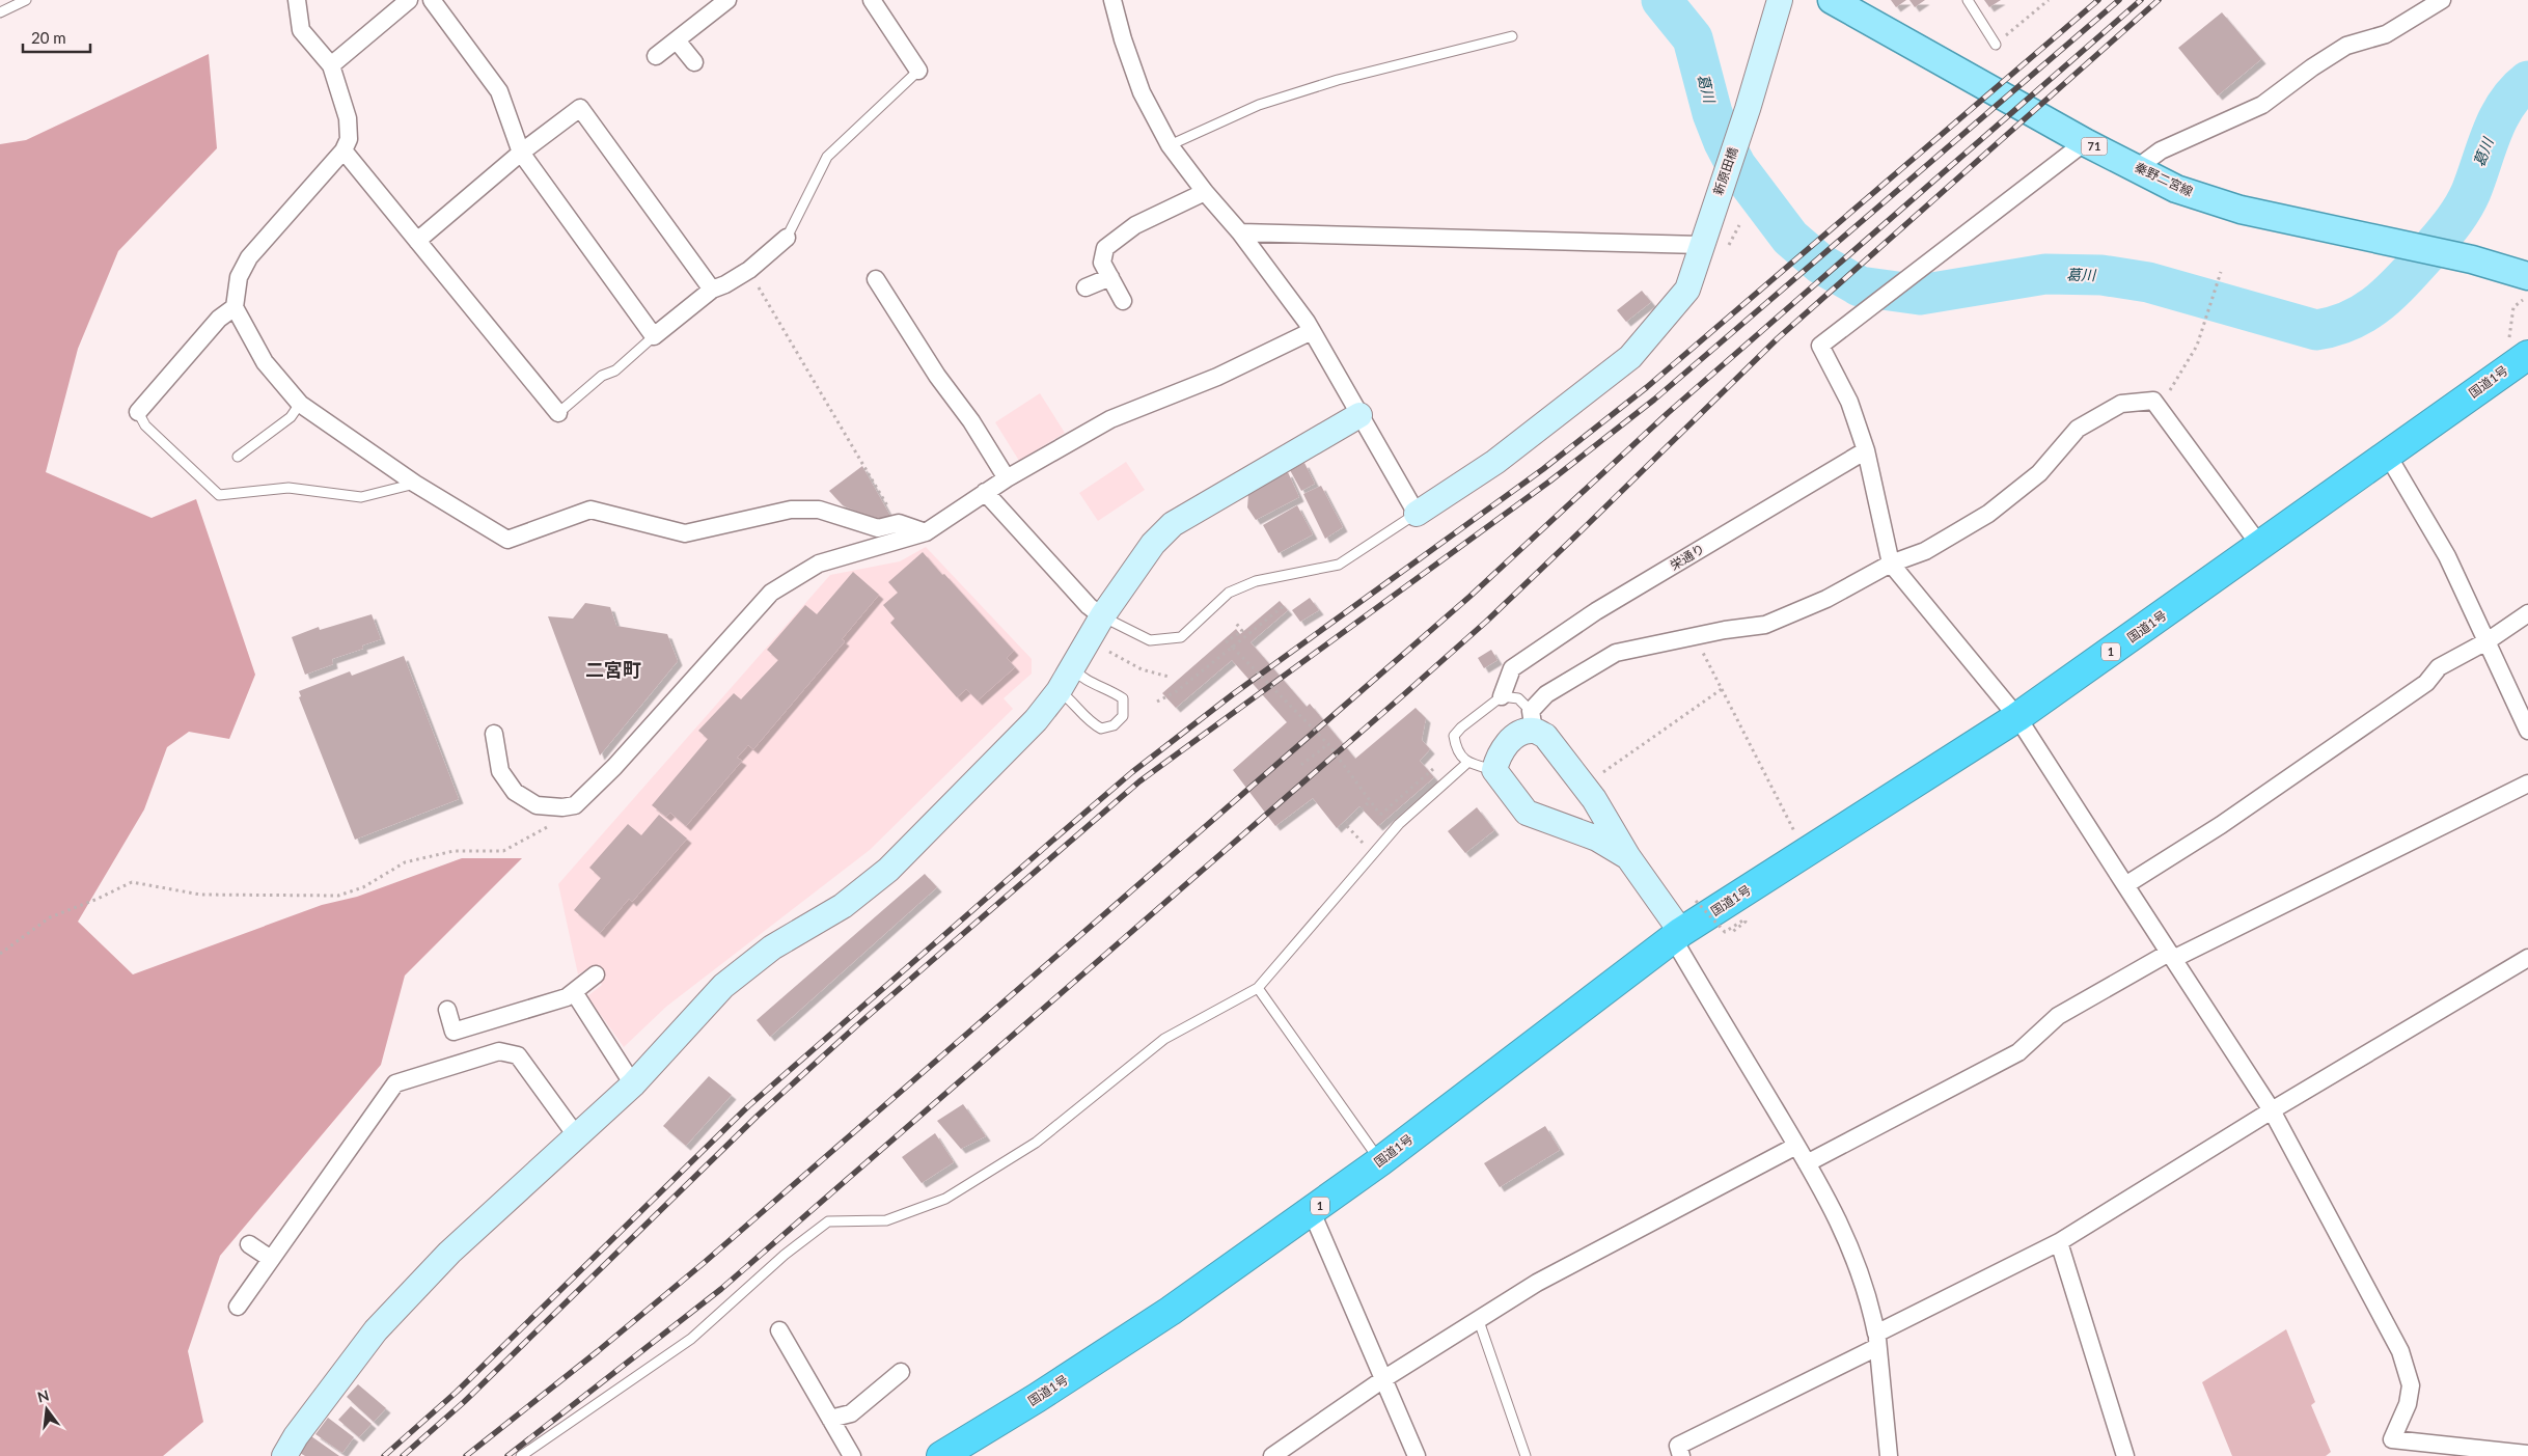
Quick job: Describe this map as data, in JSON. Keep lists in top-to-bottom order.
{
  "streets": {
    "highway": ["国道1号", "1"],
    "main road": ["71", "秦野二宮線"],
    "street": ["新原田橋", "栄通り"]
  },
  "districts": ["二宮町"],
  "water": ["葛川"],
  "scale_bar": "20 m",
  "north": "top"
}
